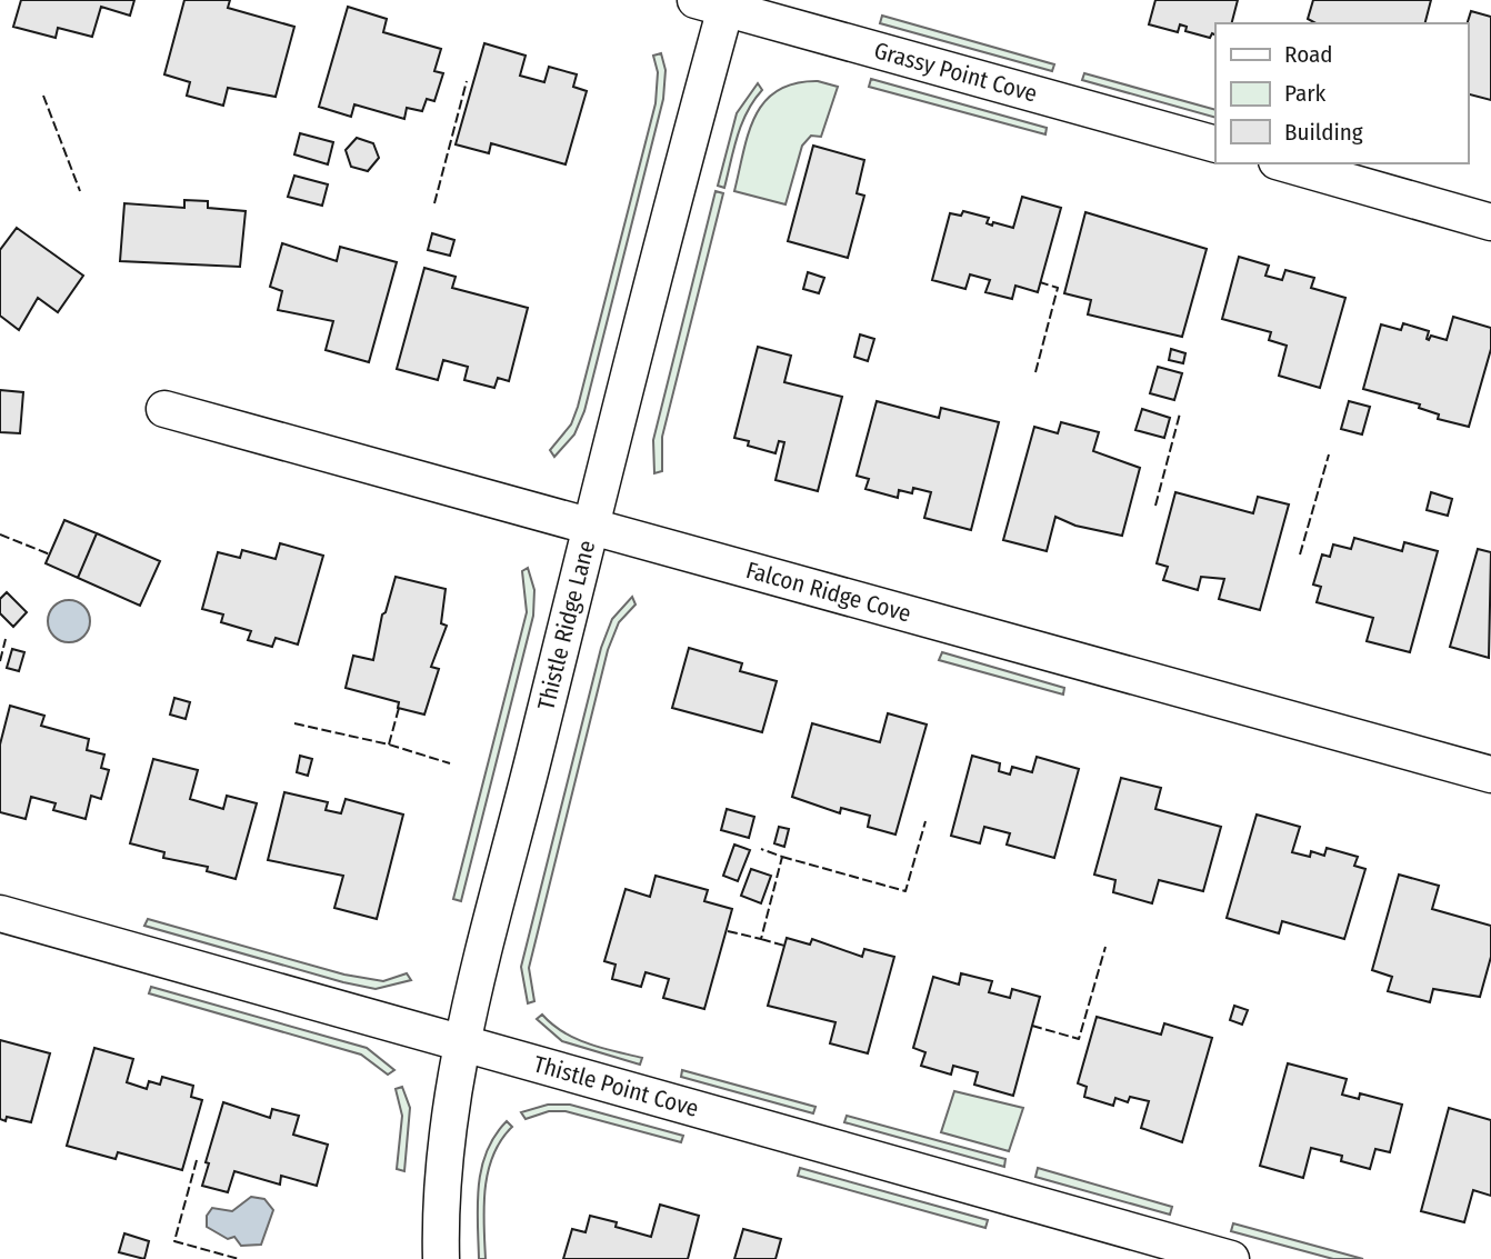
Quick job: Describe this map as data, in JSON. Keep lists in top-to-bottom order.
{
  "streets": {
    "street": [
      "Grassy Point Cove",
      "Falcon Ridge Cove",
      "Thistle Ridge Lane",
      "Thistle Point Cove"
    ]
  },
  "crossings": [
    ["Grassy Point Cove", "Thistle Ridge Lane"],
    ["Falcon Ridge Cove", "Thistle Ridge Lane"],
    ["Thistle Ridge Lane", "Thistle Point Cove"]
  ],
  "legend": ["Road", "Park", "Building"]
}
